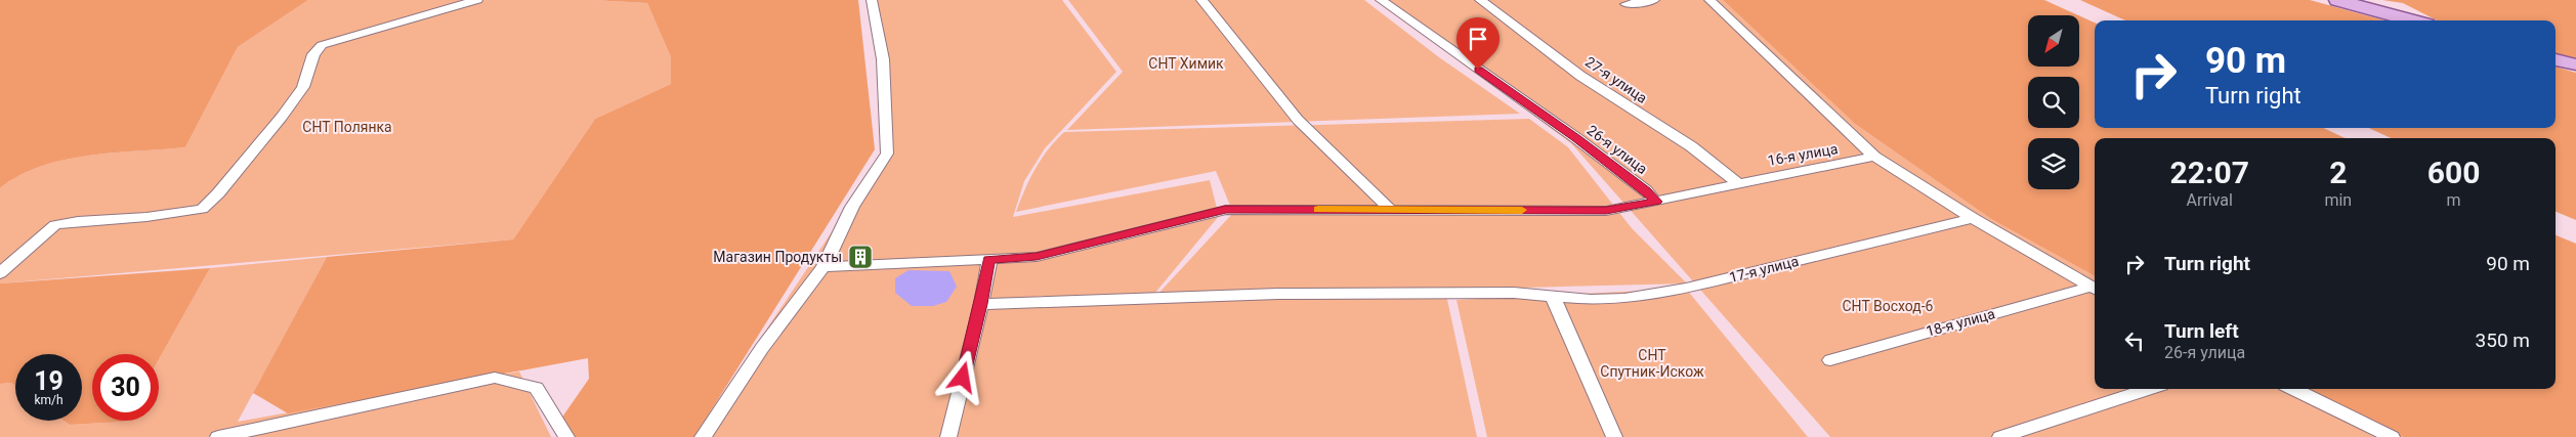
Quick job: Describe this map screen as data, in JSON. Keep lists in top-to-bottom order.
{
  "streets": {
    "street": [
      "27-я улица",
      "26-я улица",
      "16-я улица",
      "17-я улица",
      "18-я улица"
    ]
  },
  "crossings": [
    ["27-я улица", "16-я улица"]
  ],
  "parks": [
    "СНТ Химик",
    "СНТ Полянка",
    "СНТ Восход-6",
    "СНТ Спутник-Искож"
  ],
  "places": {
    "building": ["Магазин Продукты"]
  },
  "north": "bottom left",
  "page": {
    "turn": ["90 m", "Turn right"],
    "eta": [
      "22:07",
      "Arrival",
      "2",
      "min",
      "600",
      "m"
    ],
    "list": [
      {
        "name": "Turn right",
        "value": "90 m"
      },
      {
        "name": "Turn left",
        "note": "26-я улица",
        "value": "350 m"
      }
    ],
    "speed": "19 km/h",
    "limit": "30"
  }
}
